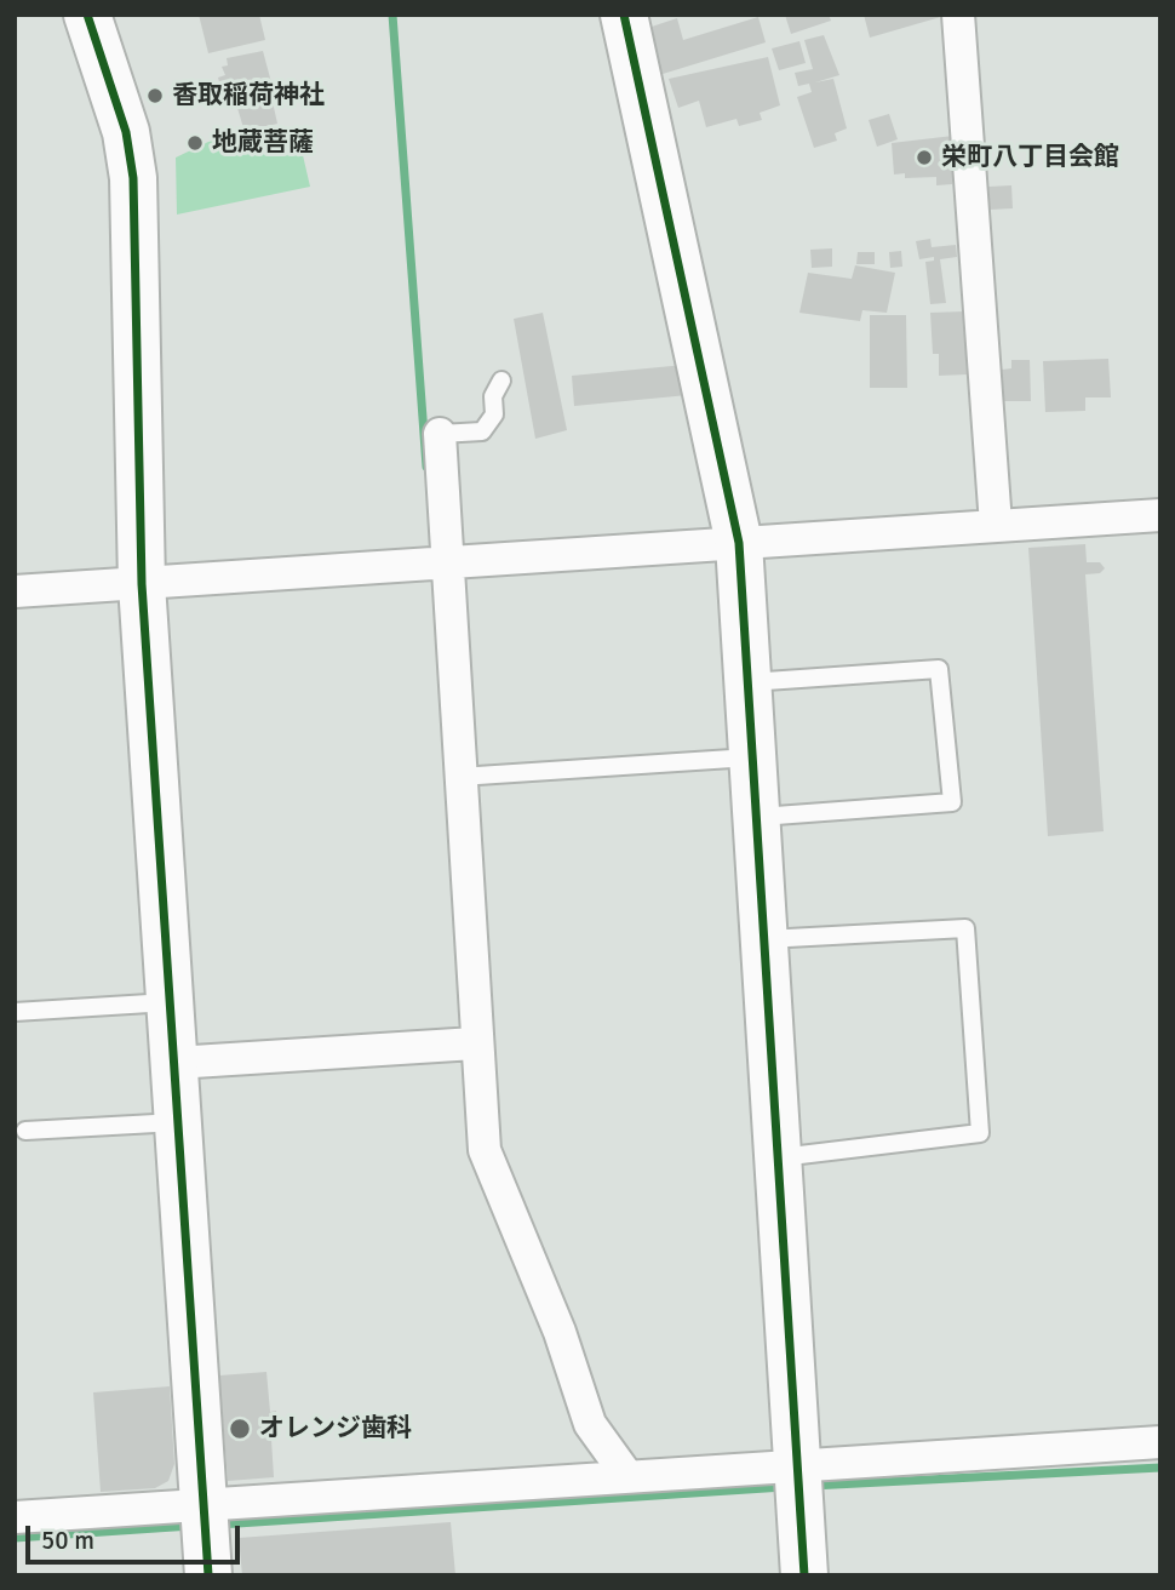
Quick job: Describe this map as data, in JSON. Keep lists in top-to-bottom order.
{
  "places": [
    "香取稲荷神社",
    "地蔵菩薩",
    "栄町八丁目会館",
    "オレンジ歯科"
  ],
  "scale_bar": "50 m"
}
